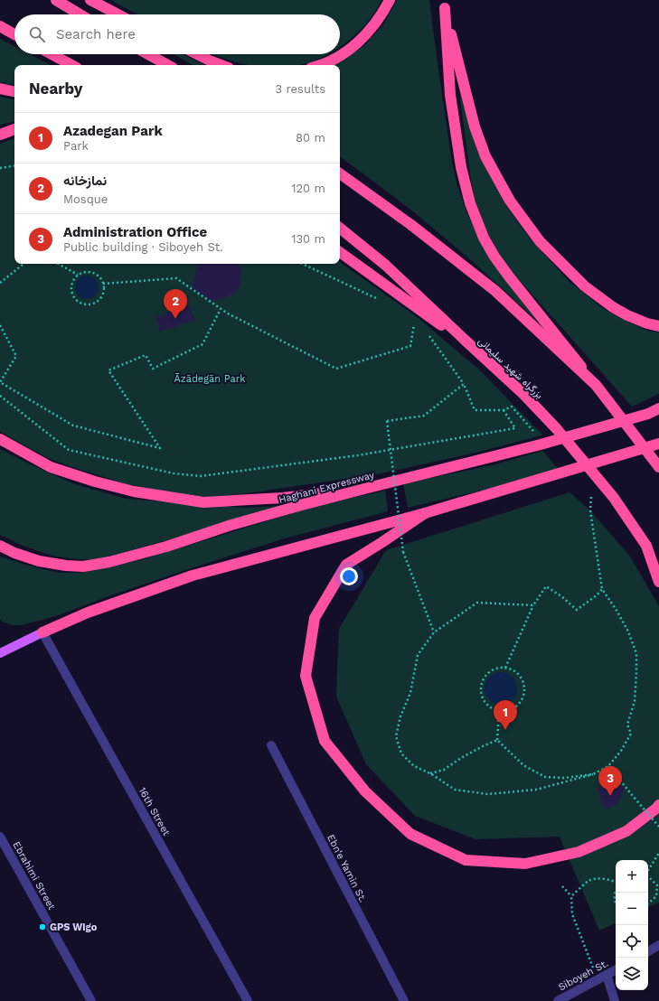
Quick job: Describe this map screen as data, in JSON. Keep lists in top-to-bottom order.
{
  "streets": {
    "highway": ["بزرگراه شهید سلیمانی", "Haghani Expressway"],
    "street": [
      "16th Street",
      "Ebn'e Yamin St.",
      "Ebrahimi Street",
      "Siboyeh St."
    ]
  },
  "parks": ["Āzādegān Park"],
  "places": ["GPS Wigo"],
  "page": {
    "search": "Search here",
    "heading": ["Nearby", "3 results"],
    "list": [
      {
        "mark": "1",
        "name": "Azadegan Park",
        "note": "Park",
        "value": "80 m"
      },
      {
        "mark": "2",
        "name": "نمازخانه",
        "note": "Mosque",
        "value": "120 m"
      },
      {
        "mark": "3",
        "name": "Administration Office",
        "note": "Public building · Siboyeh St.",
        "value": "130 m"
      }
    ],
    "pins": ["2", "1", "3"],
    "map_buttons": ["+", "−"]
  }
}
